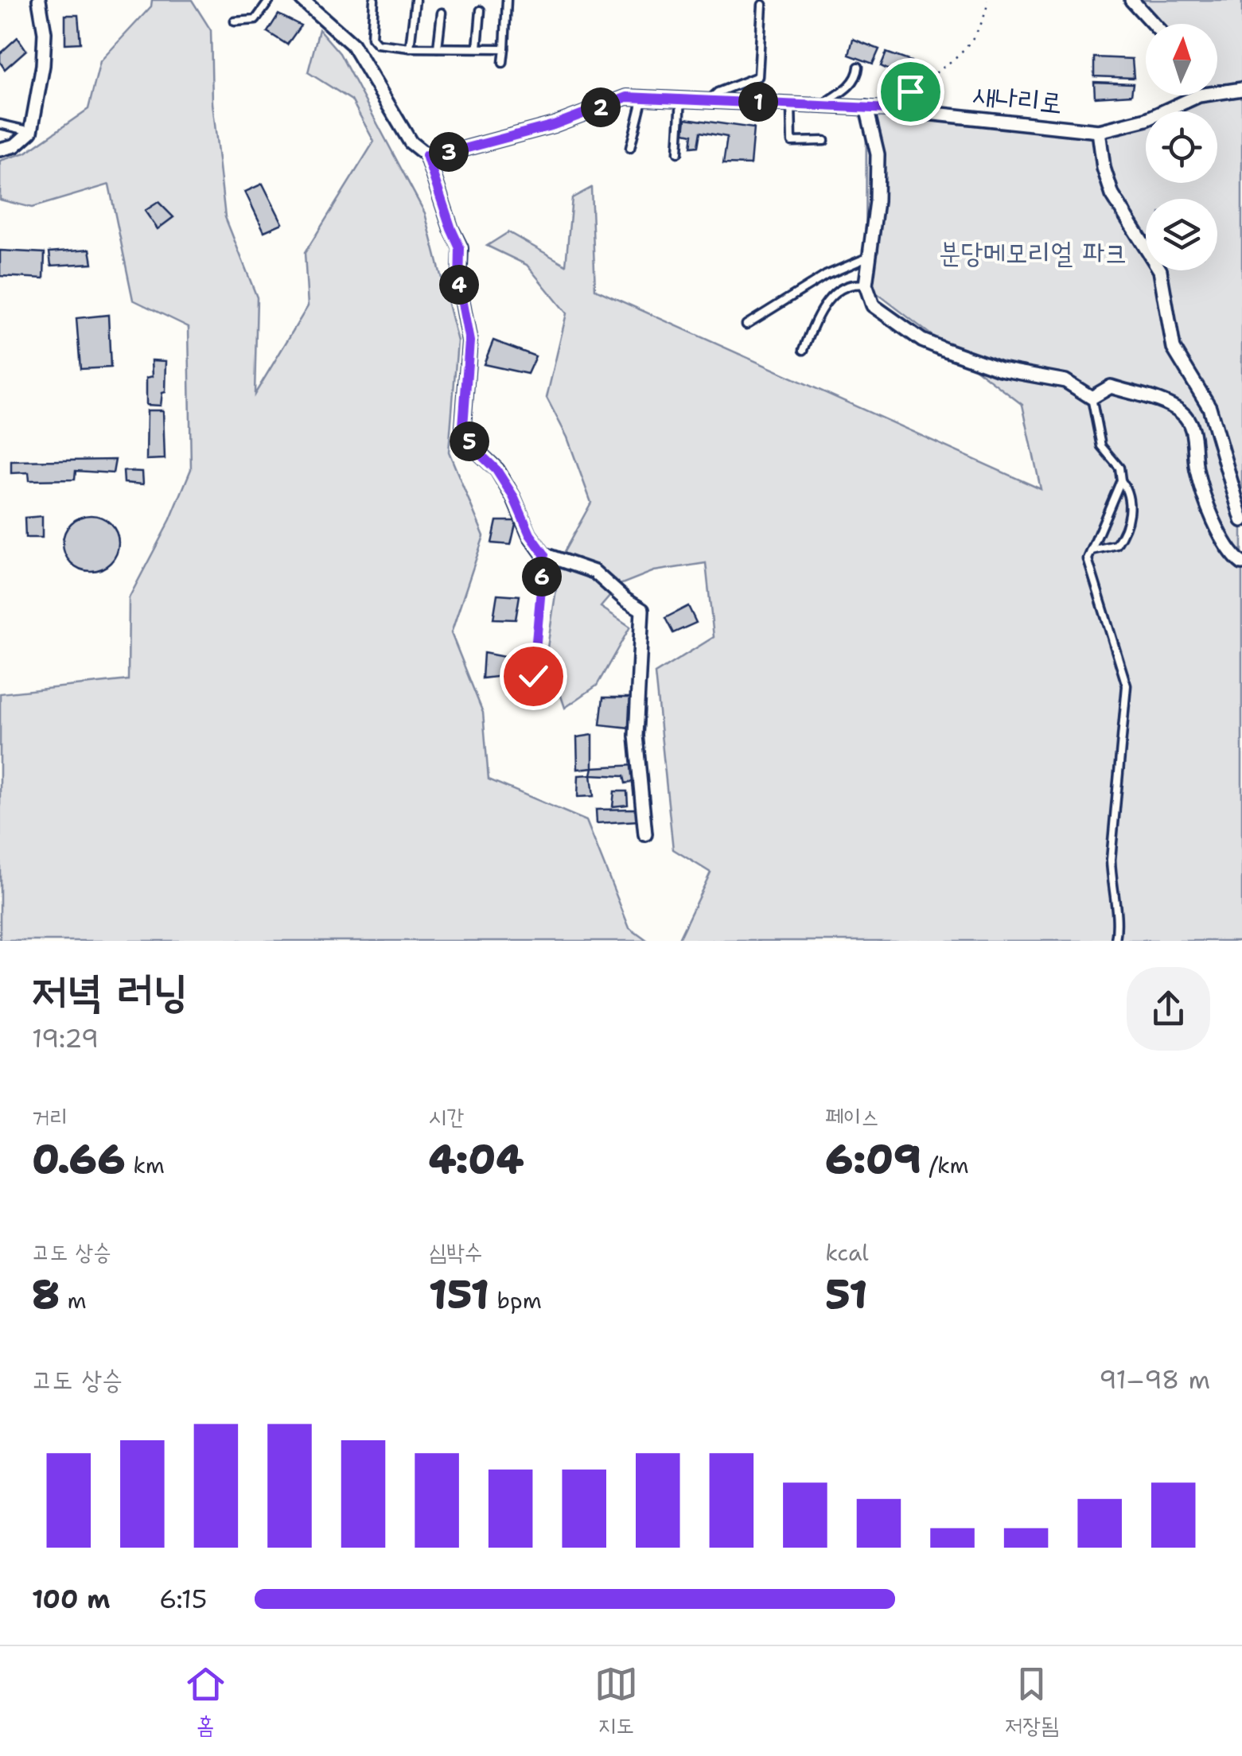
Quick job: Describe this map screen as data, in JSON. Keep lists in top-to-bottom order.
{
  "streets": {
    "street": ["새나리로"]
  },
  "parks": ["분당메모리얼 파크"],
  "north": "top",
  "page": {
    "pins": [
      "1",
      "2",
      "3",
      "4",
      "5",
      "6"
    ],
    "heading": ["저녁 러닝", "19:29"],
    "stats": [
      ["거리", "0.66 km"],
      ["시간", "4:04"],
      ["페이스", "6:09 /km"],
      ["고도 상승", "8 m"],
      ["심박수", "151 bpm"],
      ["kcal", "51"]
    ],
    "chart": ["고도 상승", "91–98 m"],
    "list": [
      {
        "name": "100 m",
        "note": "6:15"
      }
    ],
    "tabs": ["홈", "지도", "저장됨"]
  }
}
